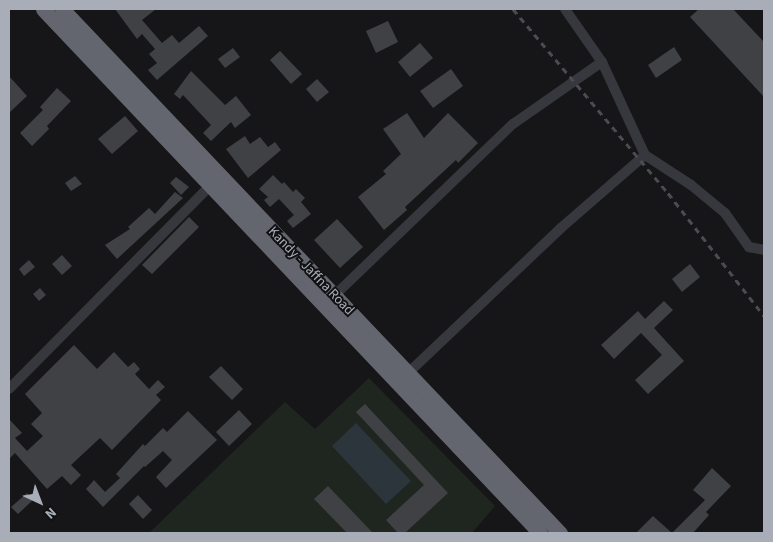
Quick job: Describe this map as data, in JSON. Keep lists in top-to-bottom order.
{
  "streets": {
    "highway": ["Kandy - Jaffna Road"]
  },
  "north": "bottom right"
}
